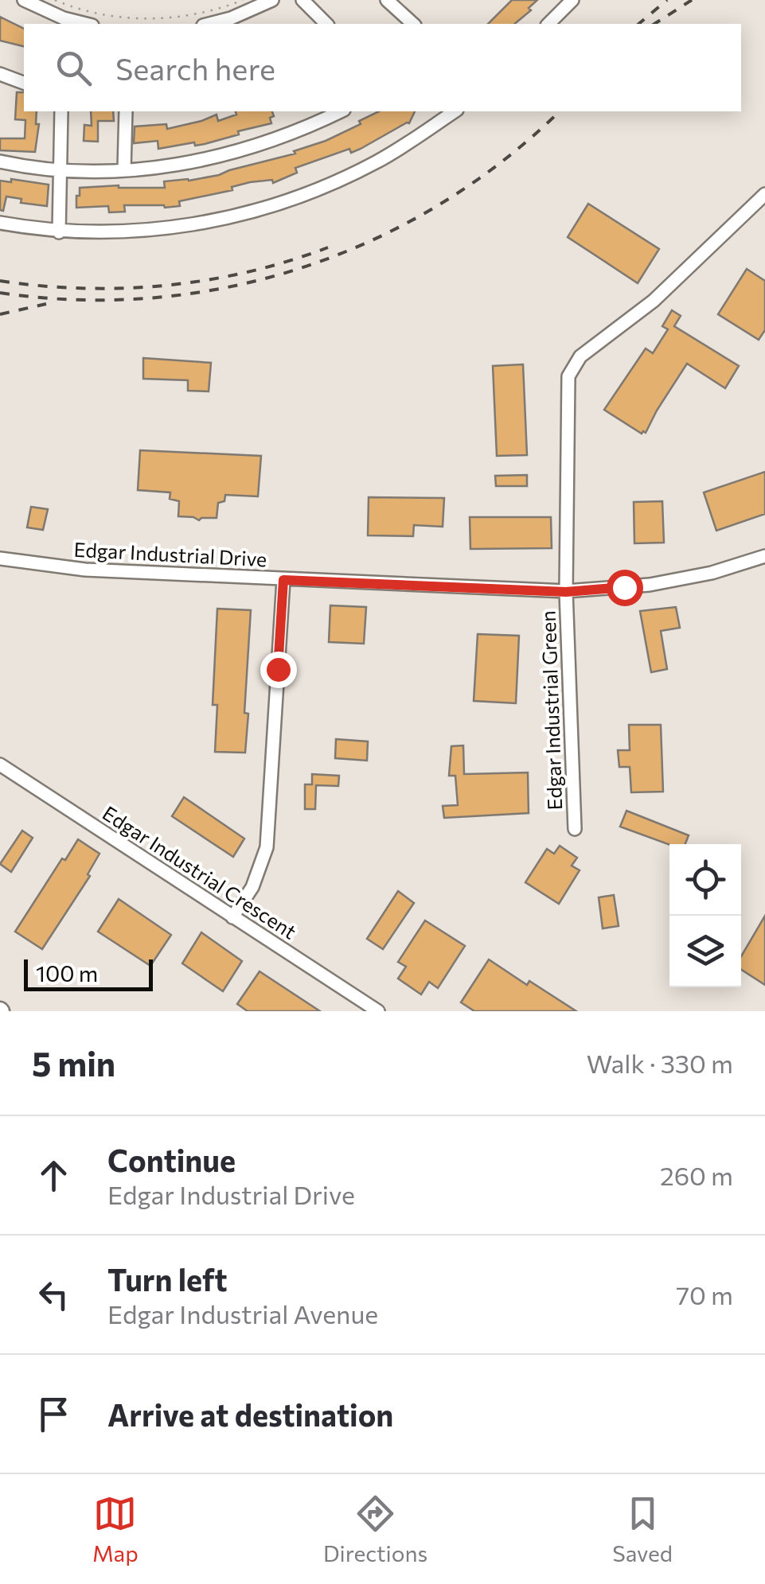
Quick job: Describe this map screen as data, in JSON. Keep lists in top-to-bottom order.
{
  "streets": {
    "street": ["Edgar Industrial Drive", "Edgar Industrial Green", "Edgar Industrial Crescent"]
  },
  "crossings": [
    ["Edgar Industrial Drive", "Edgar Industrial Green"]
  ],
  "scale_bar": "100 m",
  "page": {
    "search": "Search here",
    "scale": "100 m",
    "heading": ["5 min", "Walk · 330 m"],
    "list": [
      ["Continue", "Edgar Industrial Drive", "260 m"],
      ["Turn left", "Edgar Industrial Avenue", "70 m"],
      "Arrive at destination"
    ],
    "nav": ["Map", "Directions", "Saved"]
  }
}
